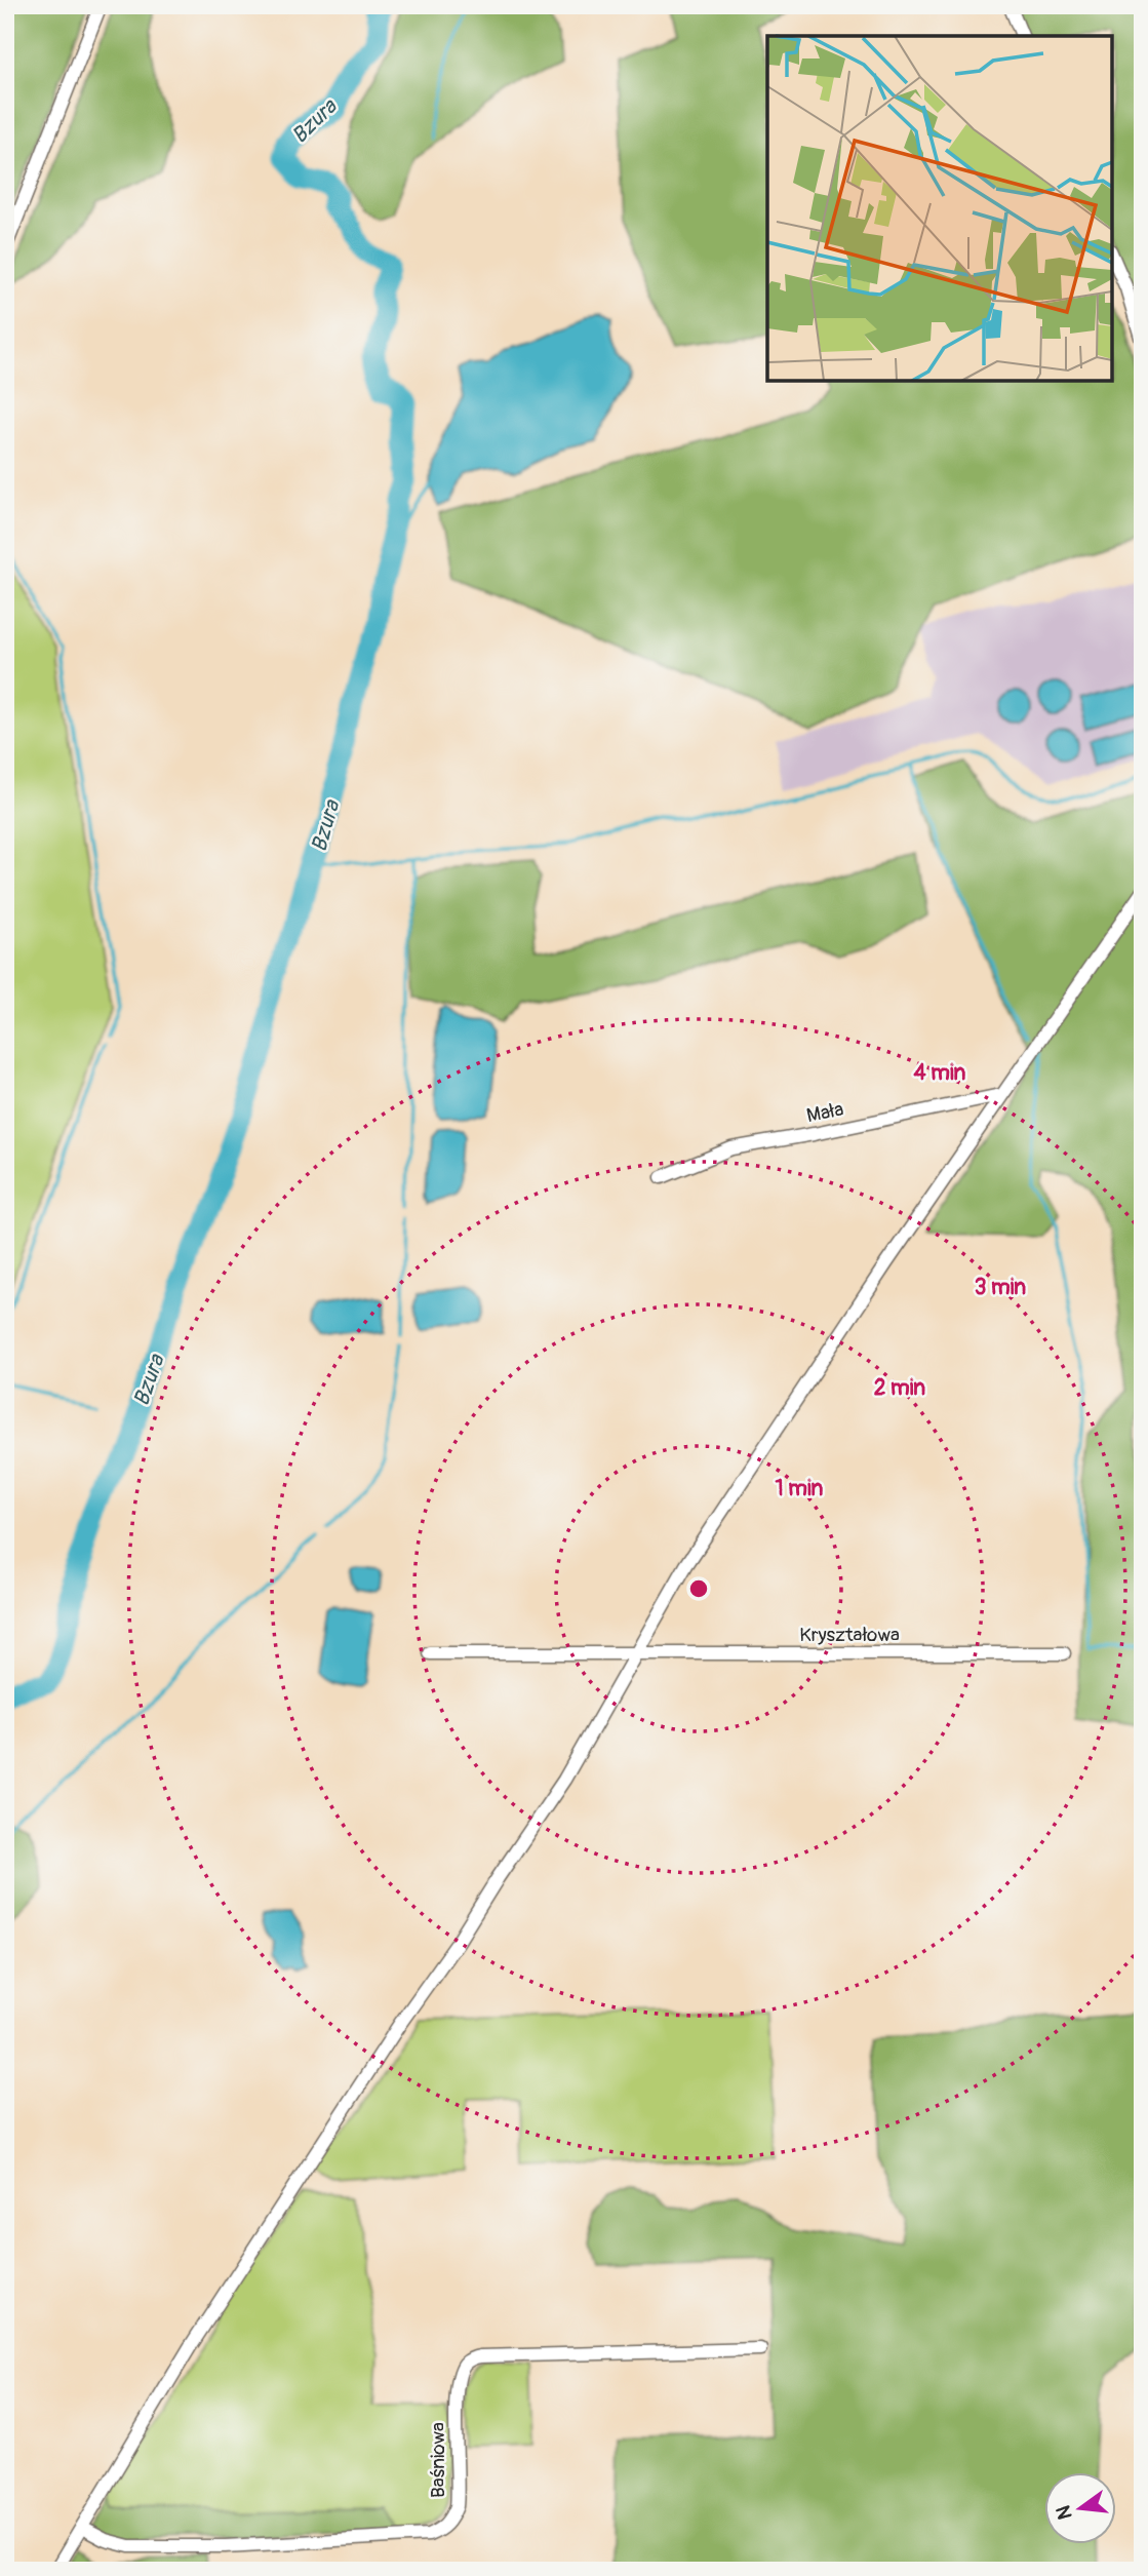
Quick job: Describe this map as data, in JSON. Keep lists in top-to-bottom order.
{
  "streets": {
    "street": ["Mała", "Kryształowa", "Baśniowa"]
  },
  "water": ["Bzura"],
  "north": "left",
  "rings": [
    "4 min",
    "3 min",
    "2 min",
    "1 min"
  ]
}
